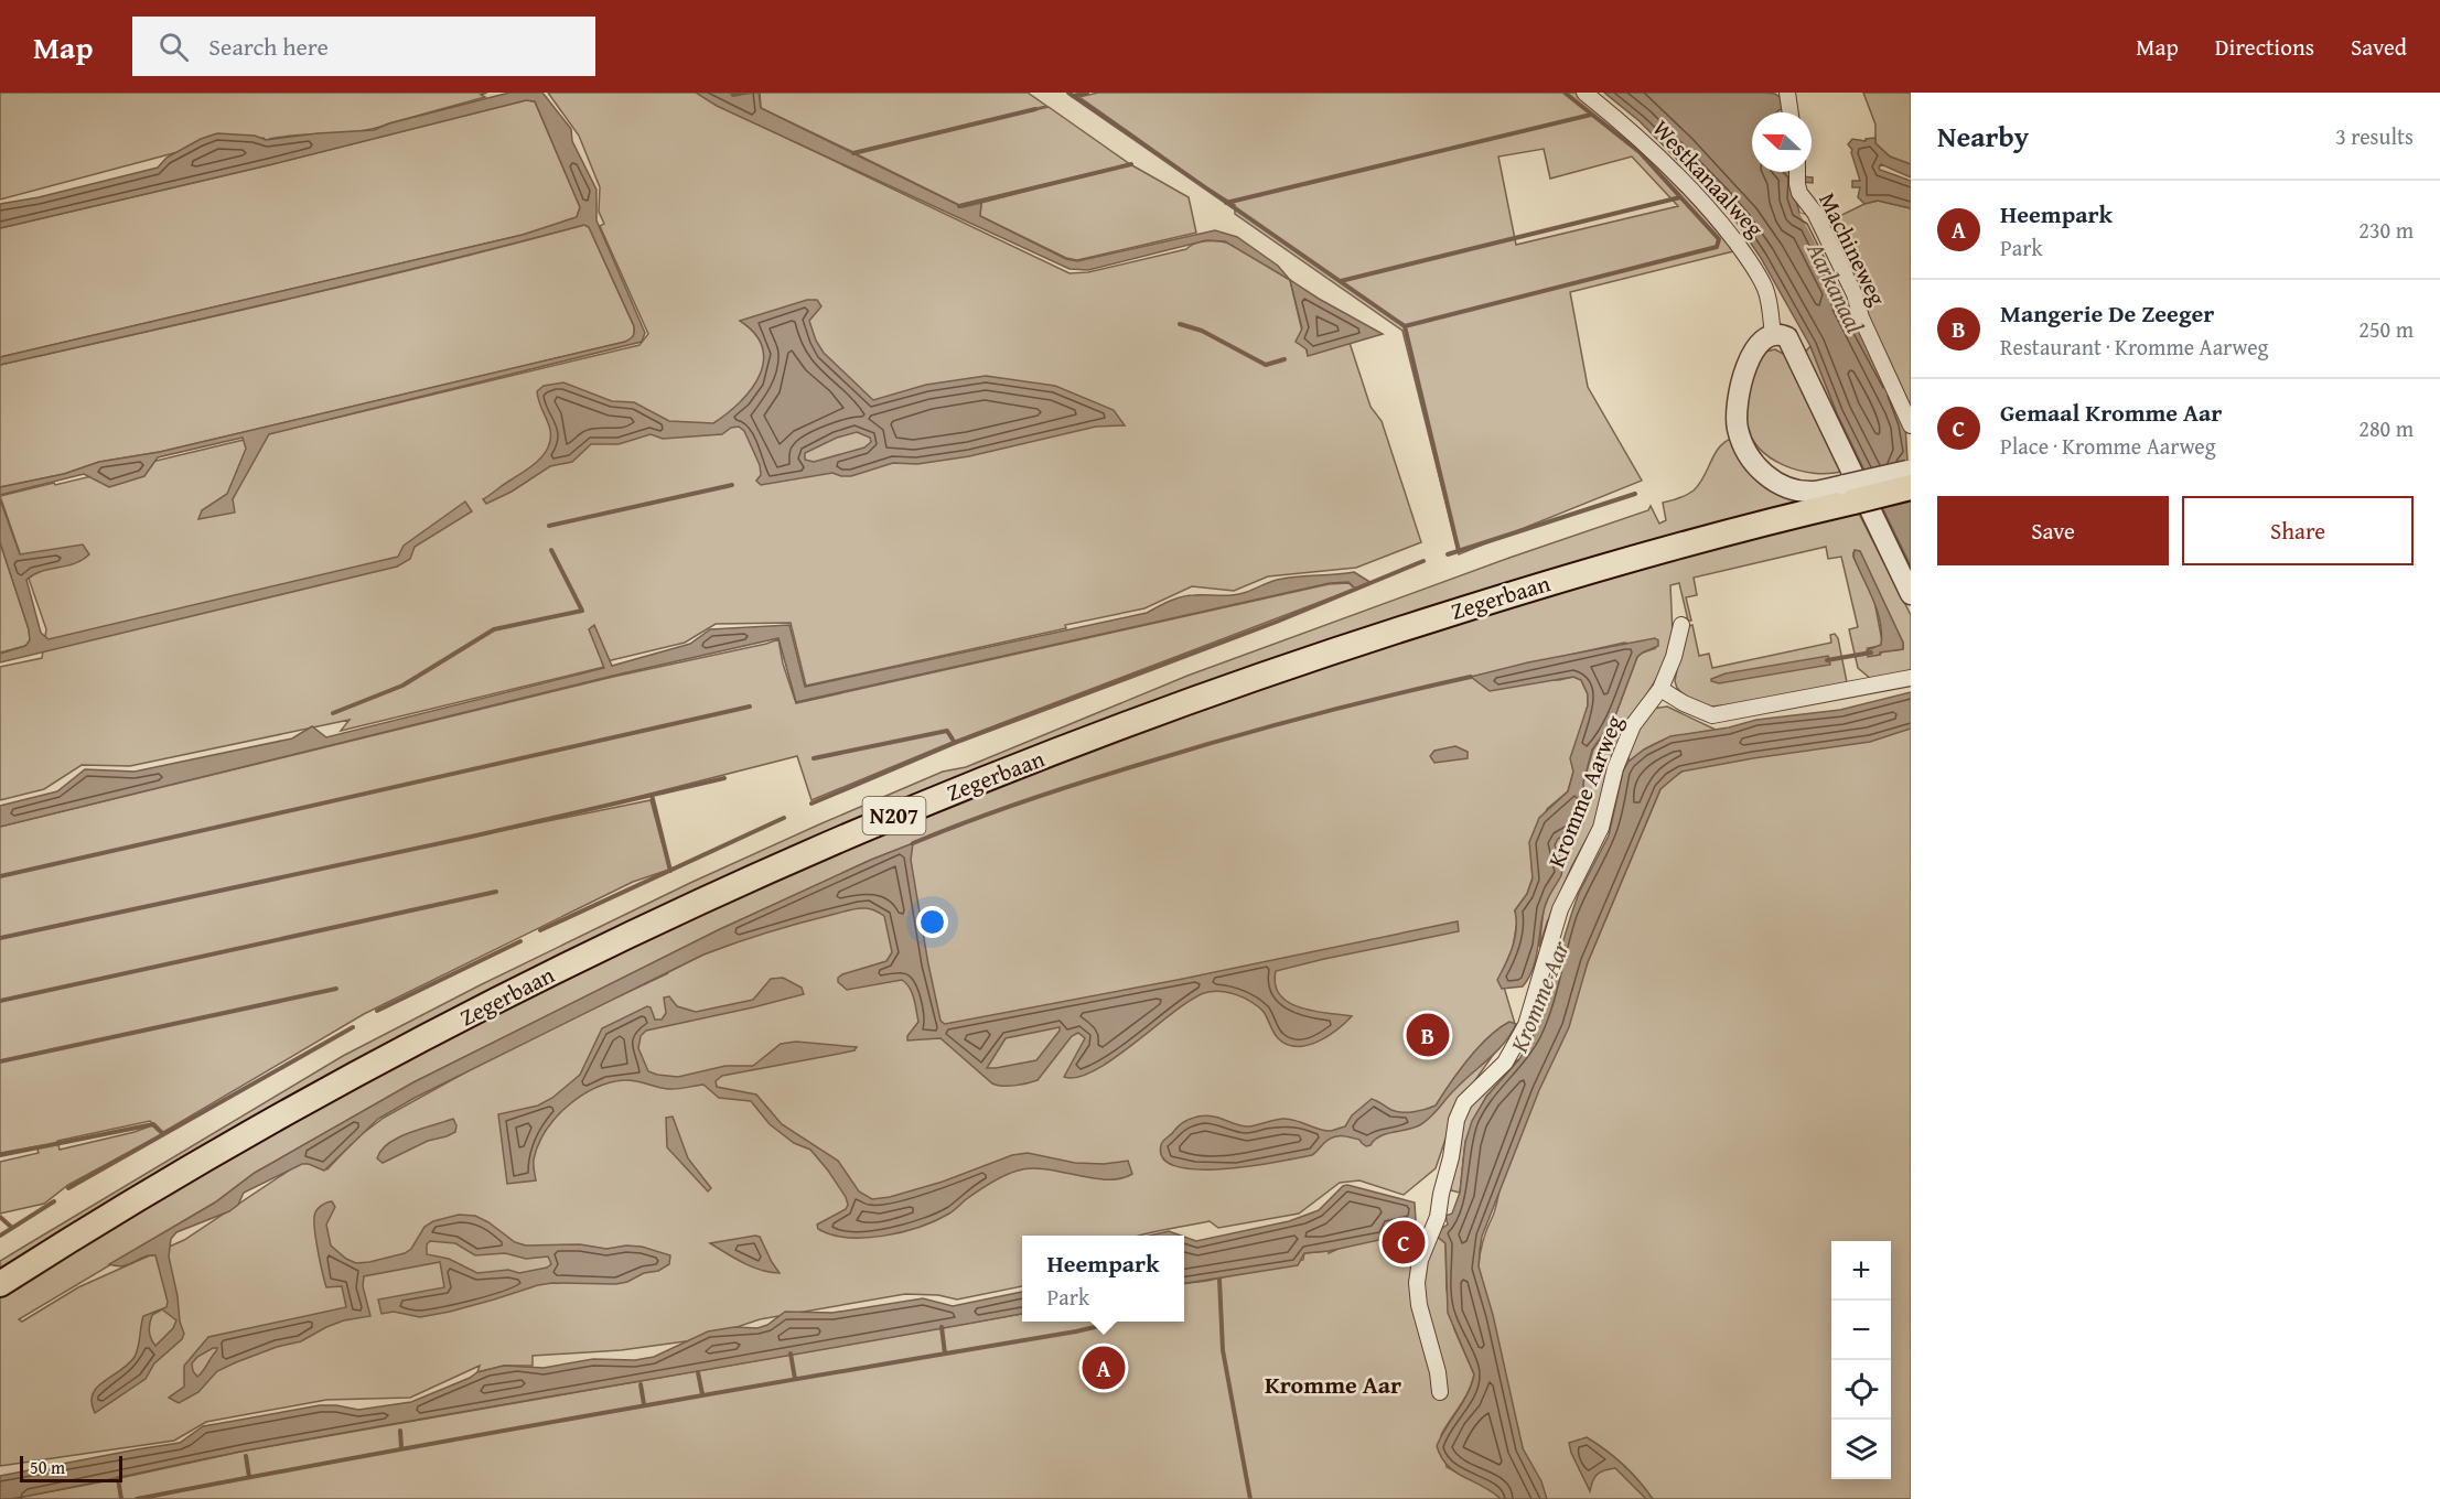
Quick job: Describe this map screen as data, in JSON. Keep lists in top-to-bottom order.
{
  "streets": {
    "main road": ["Zegerbaan", "N207"],
    "street": ["Westkanaalweg", "Machineweg", "Kromme Aarweg"]
  },
  "crossings": [
    ["Westkanaalweg", "Zegerbaan"]
  ],
  "districts": ["Kromme Aar"],
  "water": ["Aarkanaal", "Kromme Aar"],
  "scale_bar": "50 m",
  "north": "left",
  "page": {
    "header": "Map",
    "search": "Search here",
    "nav": ["Map", "Directions", "Saved"],
    "heading": ["Nearby", "3 results"],
    "list": [
      {
        "mark": "A",
        "name": "Heempark",
        "note": "Park",
        "value": "230 m"
      },
      {
        "mark": "B",
        "name": "Mangerie De Zeeger",
        "note": "Restaurant · Kromme Aarweg",
        "value": "250 m"
      },
      {
        "mark": "C",
        "name": "Gemaal Kromme Aar",
        "note": "Place · Kromme Aarweg",
        "value": "280 m"
      }
    ],
    "buttons": ["Save", "Share"],
    "pins": ["B", "C", "A"],
    "popup": ["Heempark", "Park"],
    "map_buttons": ["+", "−"],
    "scale": "50 m"
  }
}
